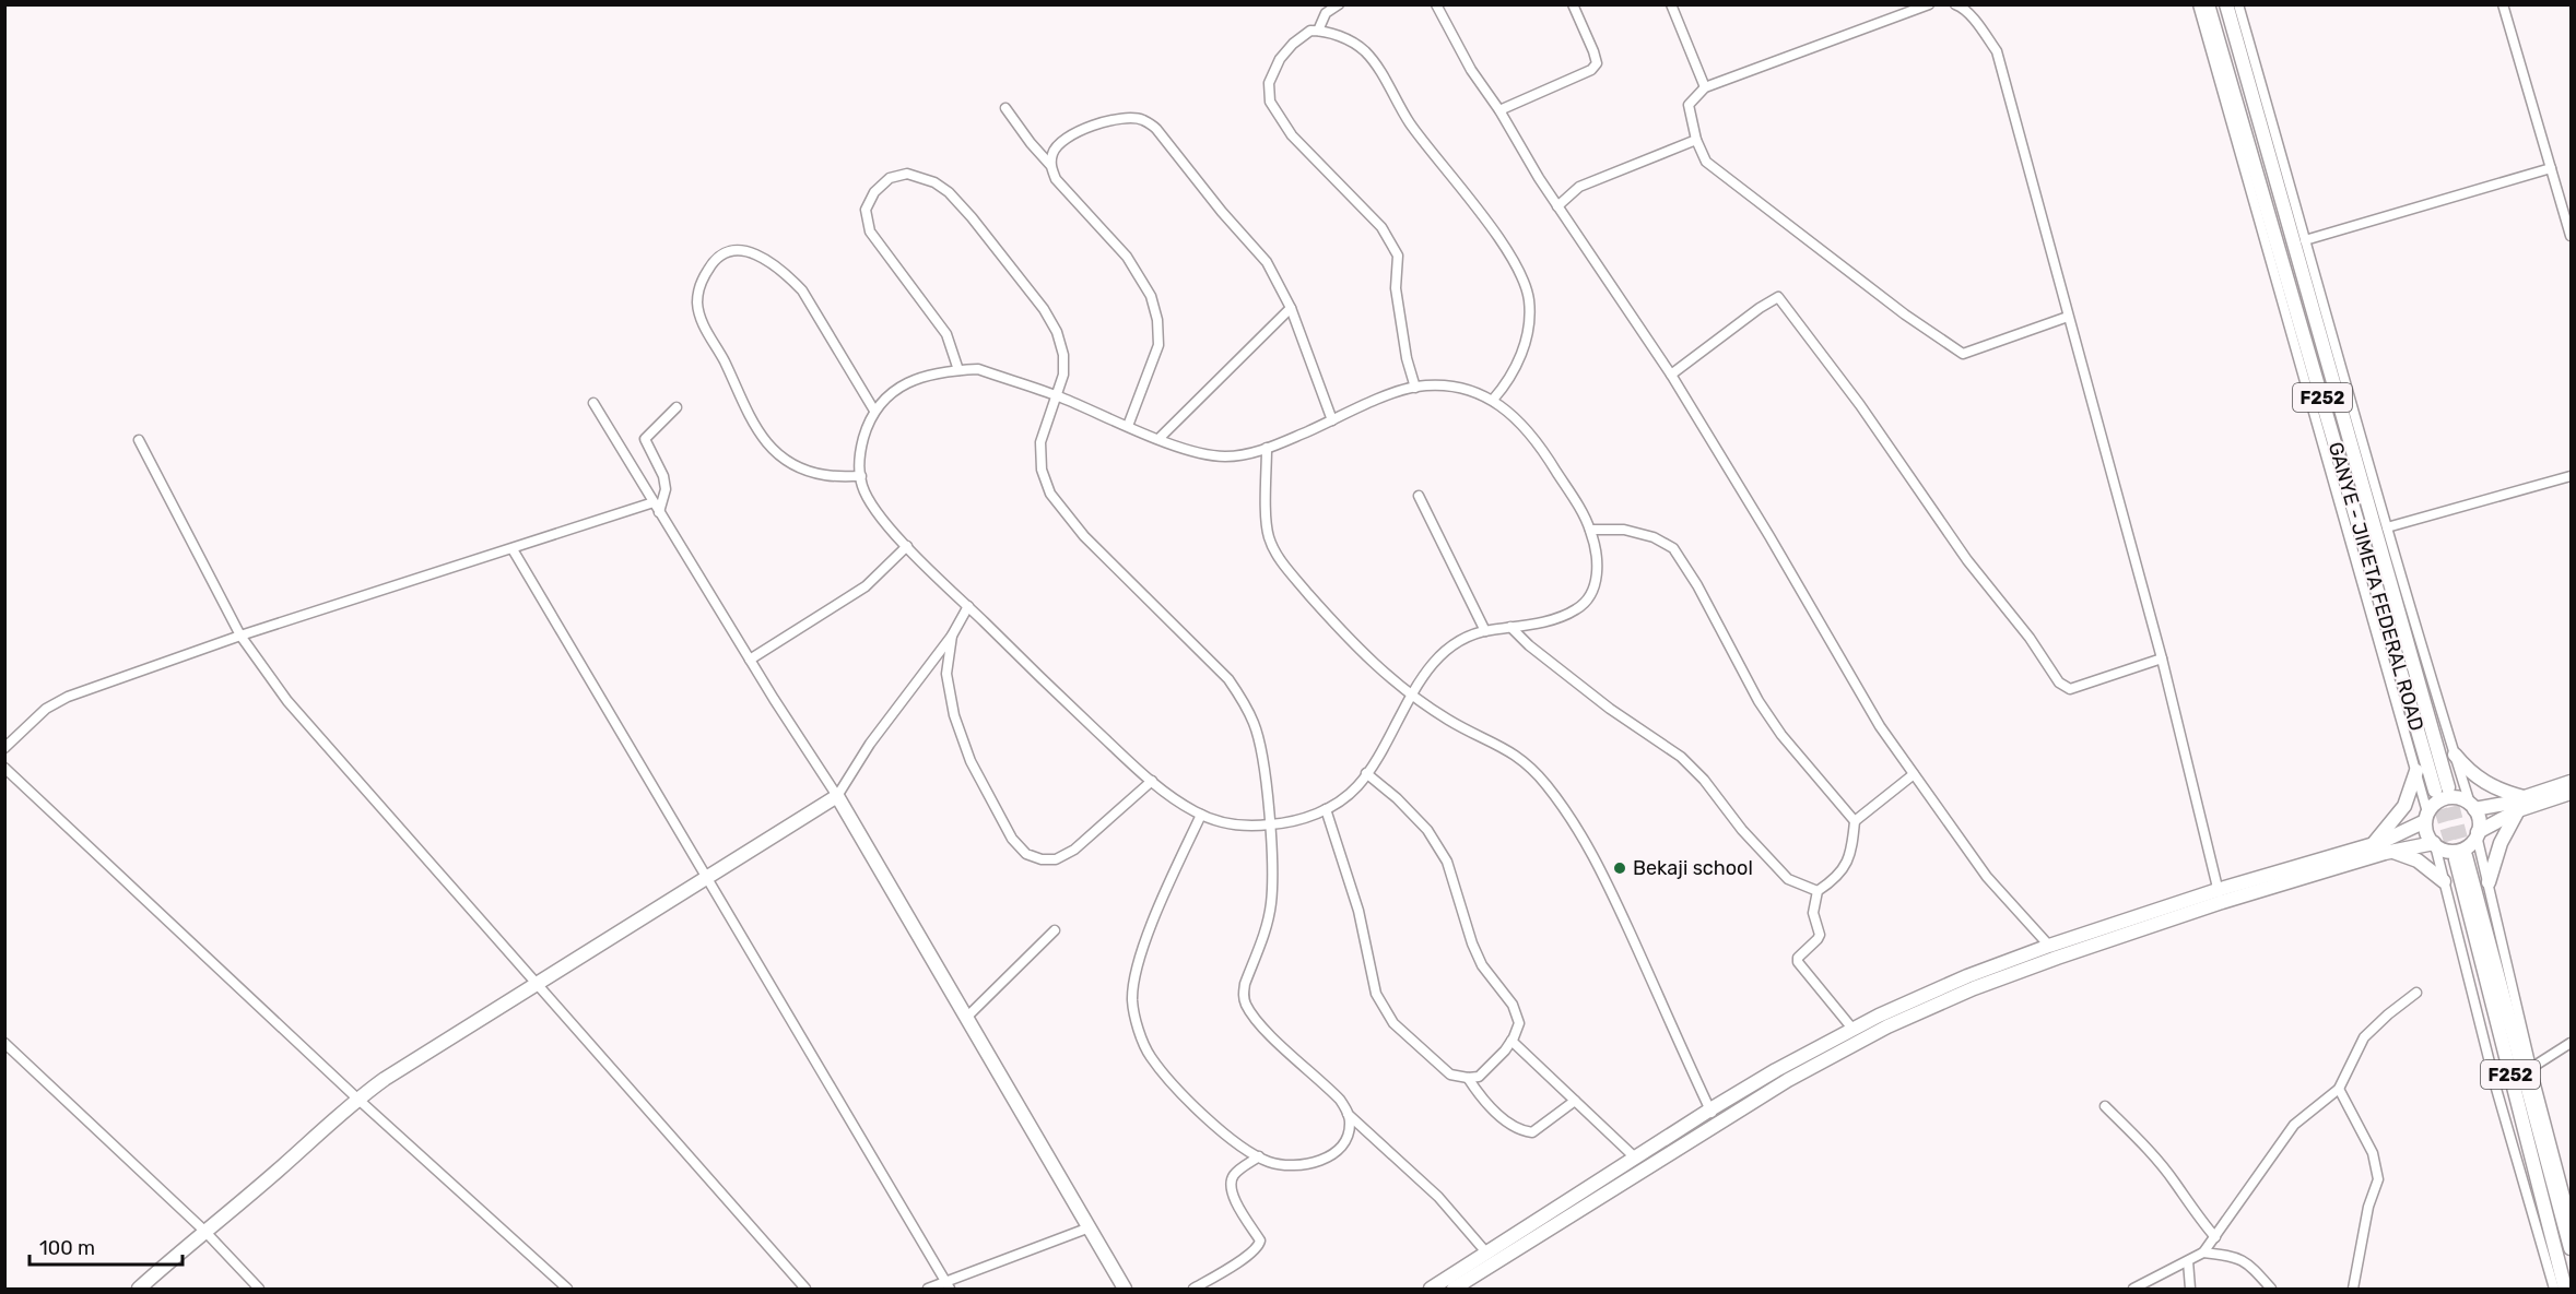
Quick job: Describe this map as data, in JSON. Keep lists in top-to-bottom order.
{
  "streets": {
    "main road": ["F252", "GANYE - JIMETA FEDERAL ROAD"]
  },
  "places": ["Bekaji school"],
  "scale_bar": "100 m"
}
